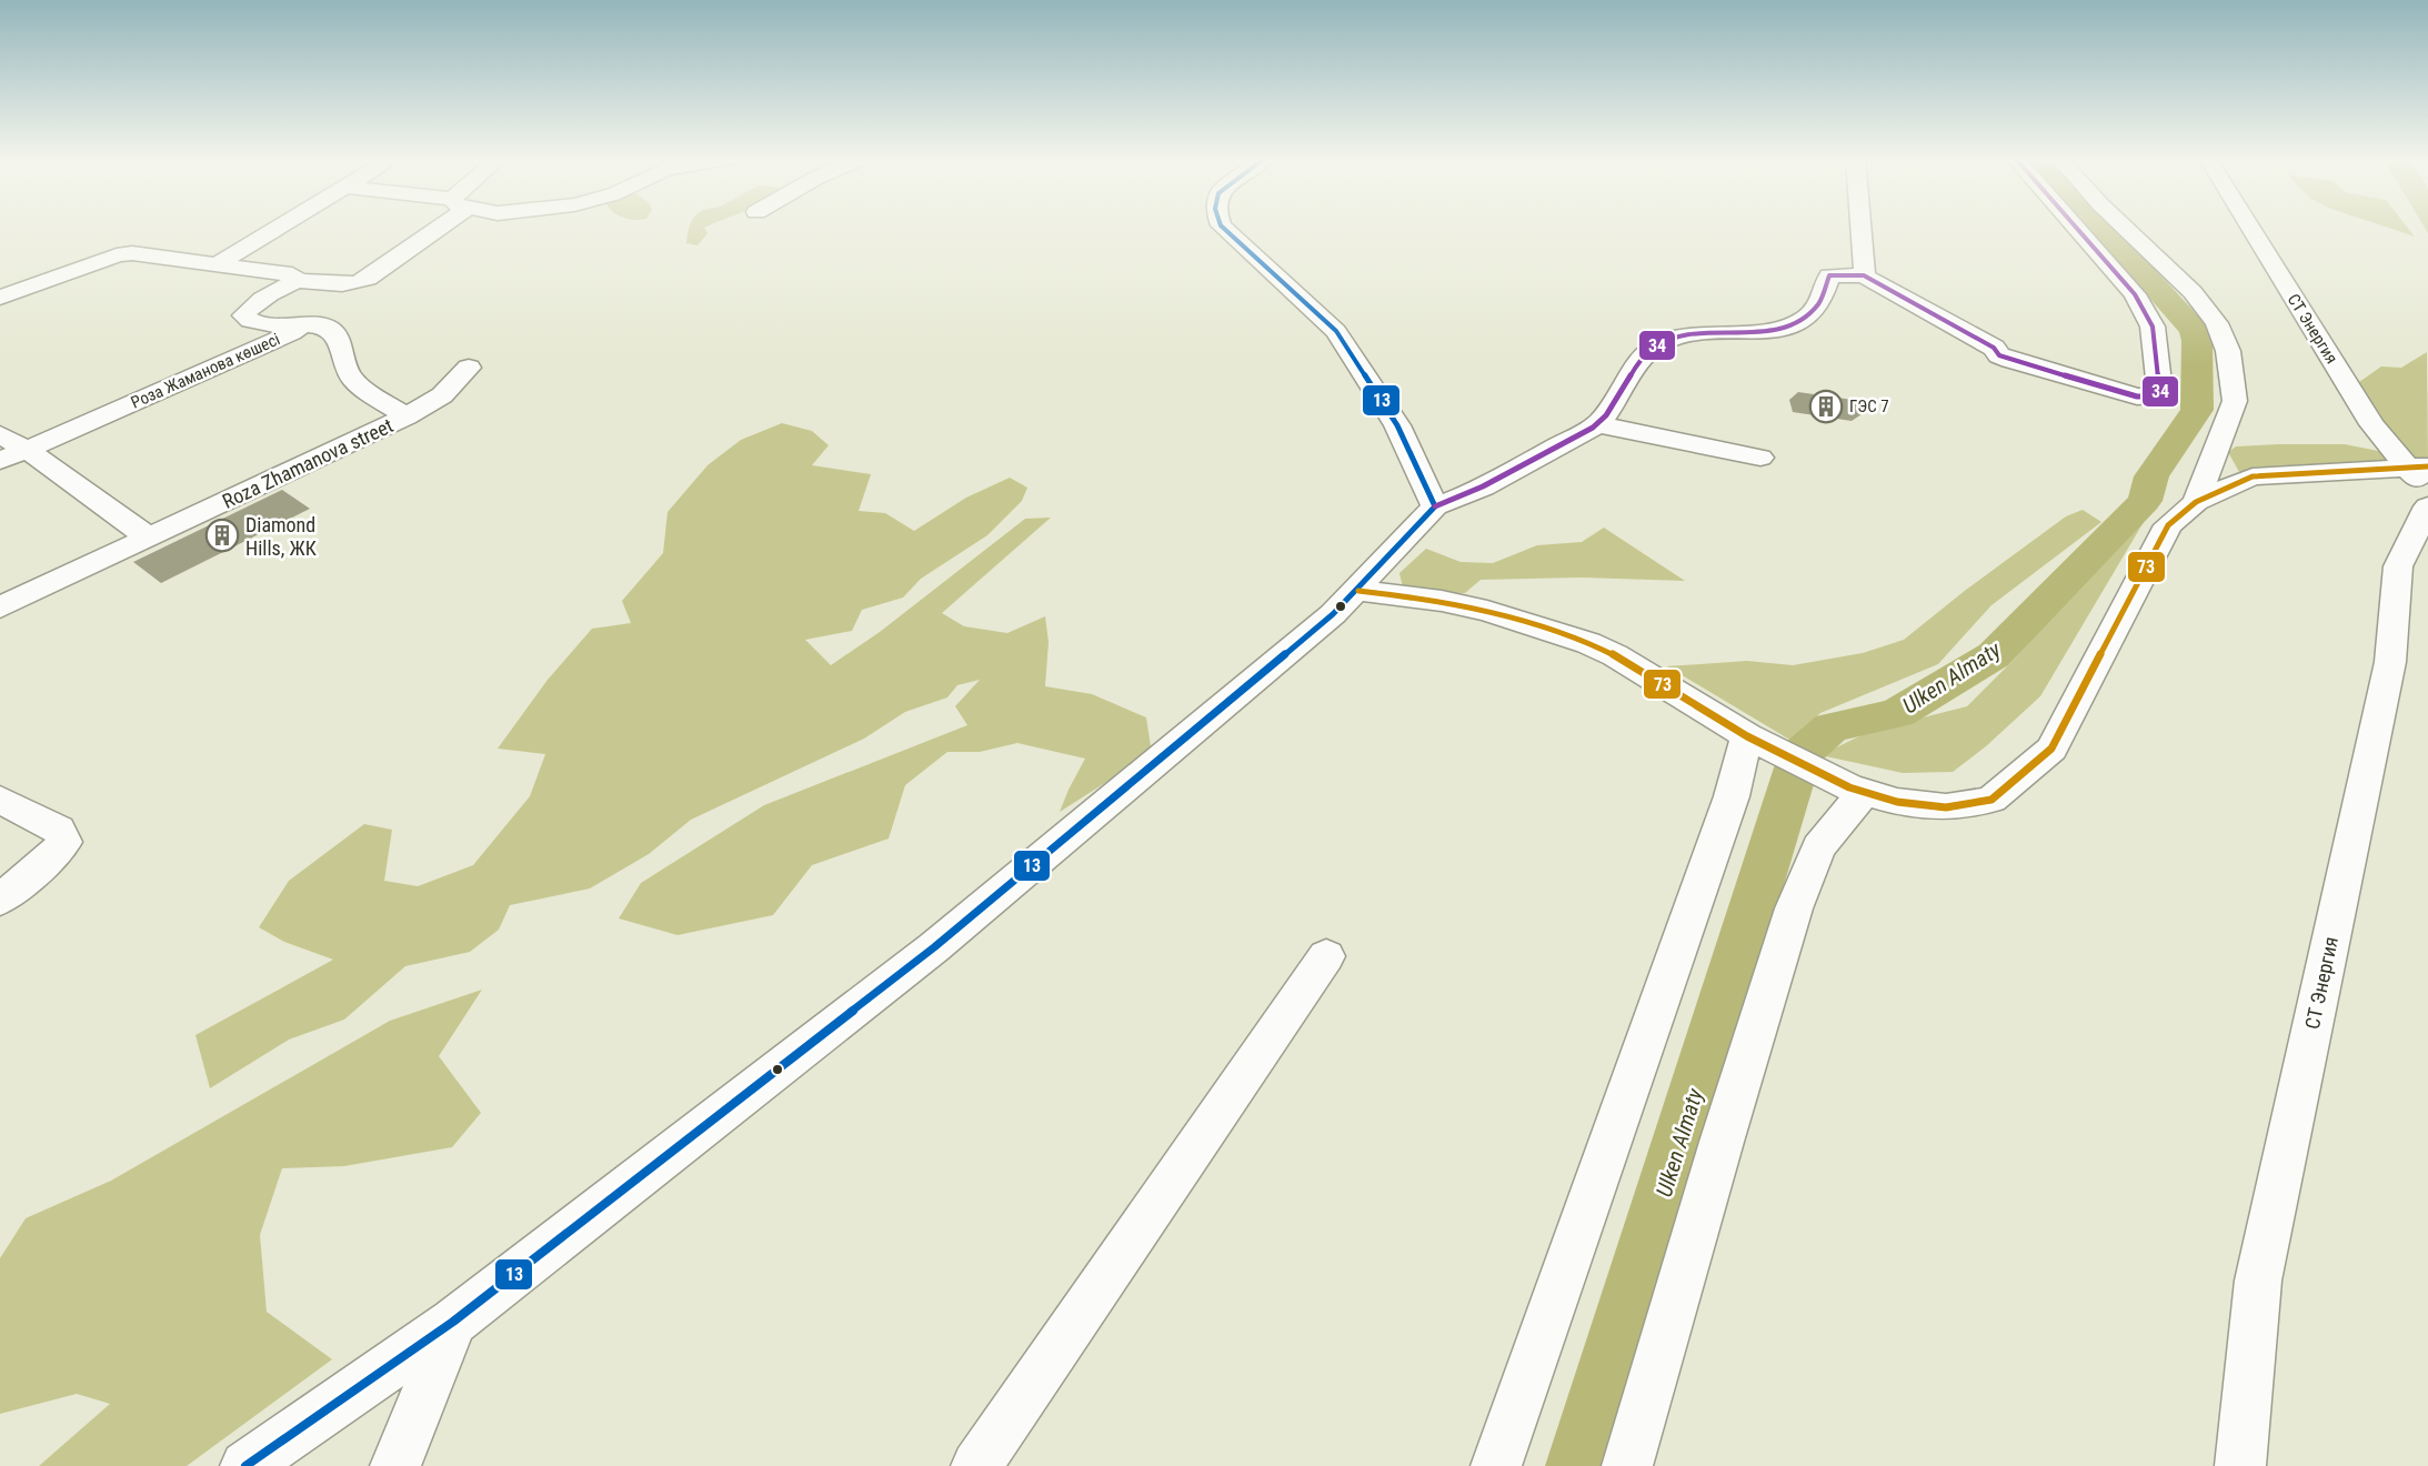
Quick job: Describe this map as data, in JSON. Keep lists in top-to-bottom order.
{
  "streets": {
    "street": ["СТ Энергия", "Роза Жаманова көшесі", "Roza Zhamanova street"]
  },
  "crossings": [
    ["Роза Жаманова көшесі", "Roza Zhamanova street"]
  ],
  "water": ["Ulken Almaty"],
  "places": {
    "building": ["ГЭС 7", "Diamond Hills, ЖК"]
  },
  "lines": ["transit line 13", "transit line 34", "transit line 73"]
}
